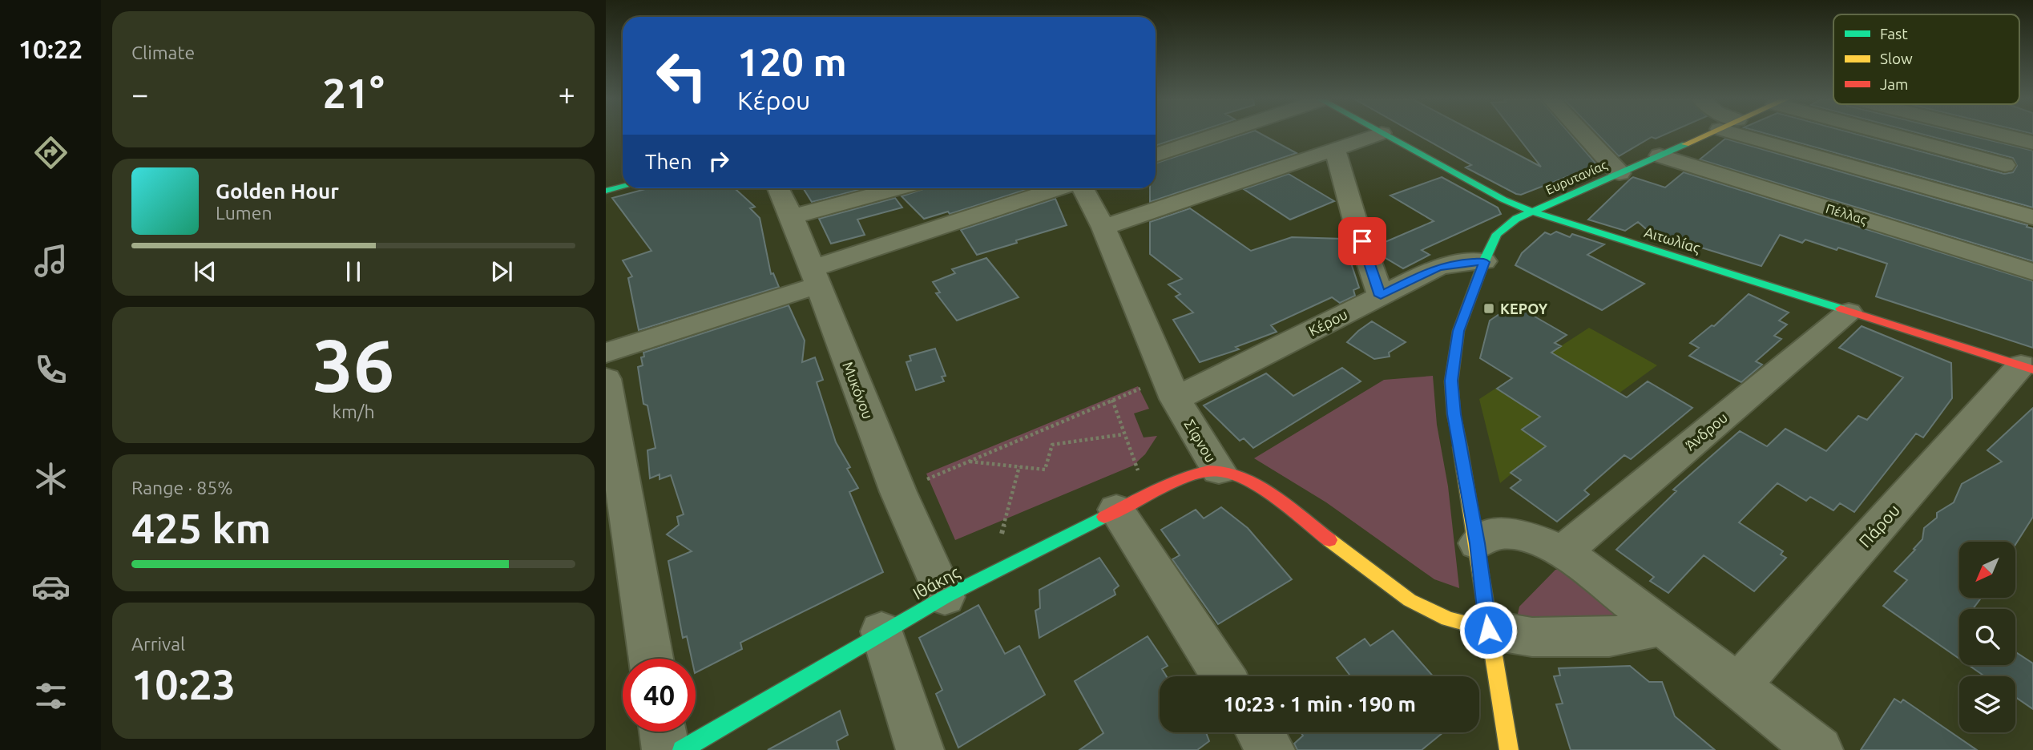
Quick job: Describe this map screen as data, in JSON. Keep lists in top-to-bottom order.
{
  "streets": {
    "street": [
      "Ευρυτανίας",
      "Πέλλας",
      "Αιτωλίας",
      "Κέρου",
      "Μυκόνου",
      "Άνδρου",
      "Σίφνου",
      "Πάρου",
      "Ιθάκης"
    ]
  },
  "crossings": [
    ["Ευρυτανίας", "Πέλλας"],
    ["Ευρυτανίας", "Αιτωλίας"],
    ["Ευρυτανίας", "Κέρου"],
    ["Ευρυτανίας", "Σίφνου"],
    ["Αιτωλίας", "Άνδρου"],
    ["Αιτωλίας", "Πάρου"],
    ["Κέρου", "Σίφνου"],
    ["Μυκόνου", "Ιθάκης"],
    ["Σίφνου", "Ιθάκης"]
  ],
  "places": {
    "transit": ["ΚΕΡΟΥ"]
  },
  "legend": ["Fast", "Slow", "Jam"],
  "north": "bottom left",
  "page": {
    "tabs": "10:22",
    "tile": [
      "Climate",
      ["36", "km/h"],
      ["Range · 85%", "425 km"],
      ["Arrival", "10:23"]
    ],
    "turn": ["120 m", "Κέρου"],
    "heat": ["−", "21°", "+"],
    "then": "Then",
    "song": ["Golden Hour", "Lumen"],
    "limit": "40",
    "trip": "10:23 · 1 min · 190 m"
  }
}
